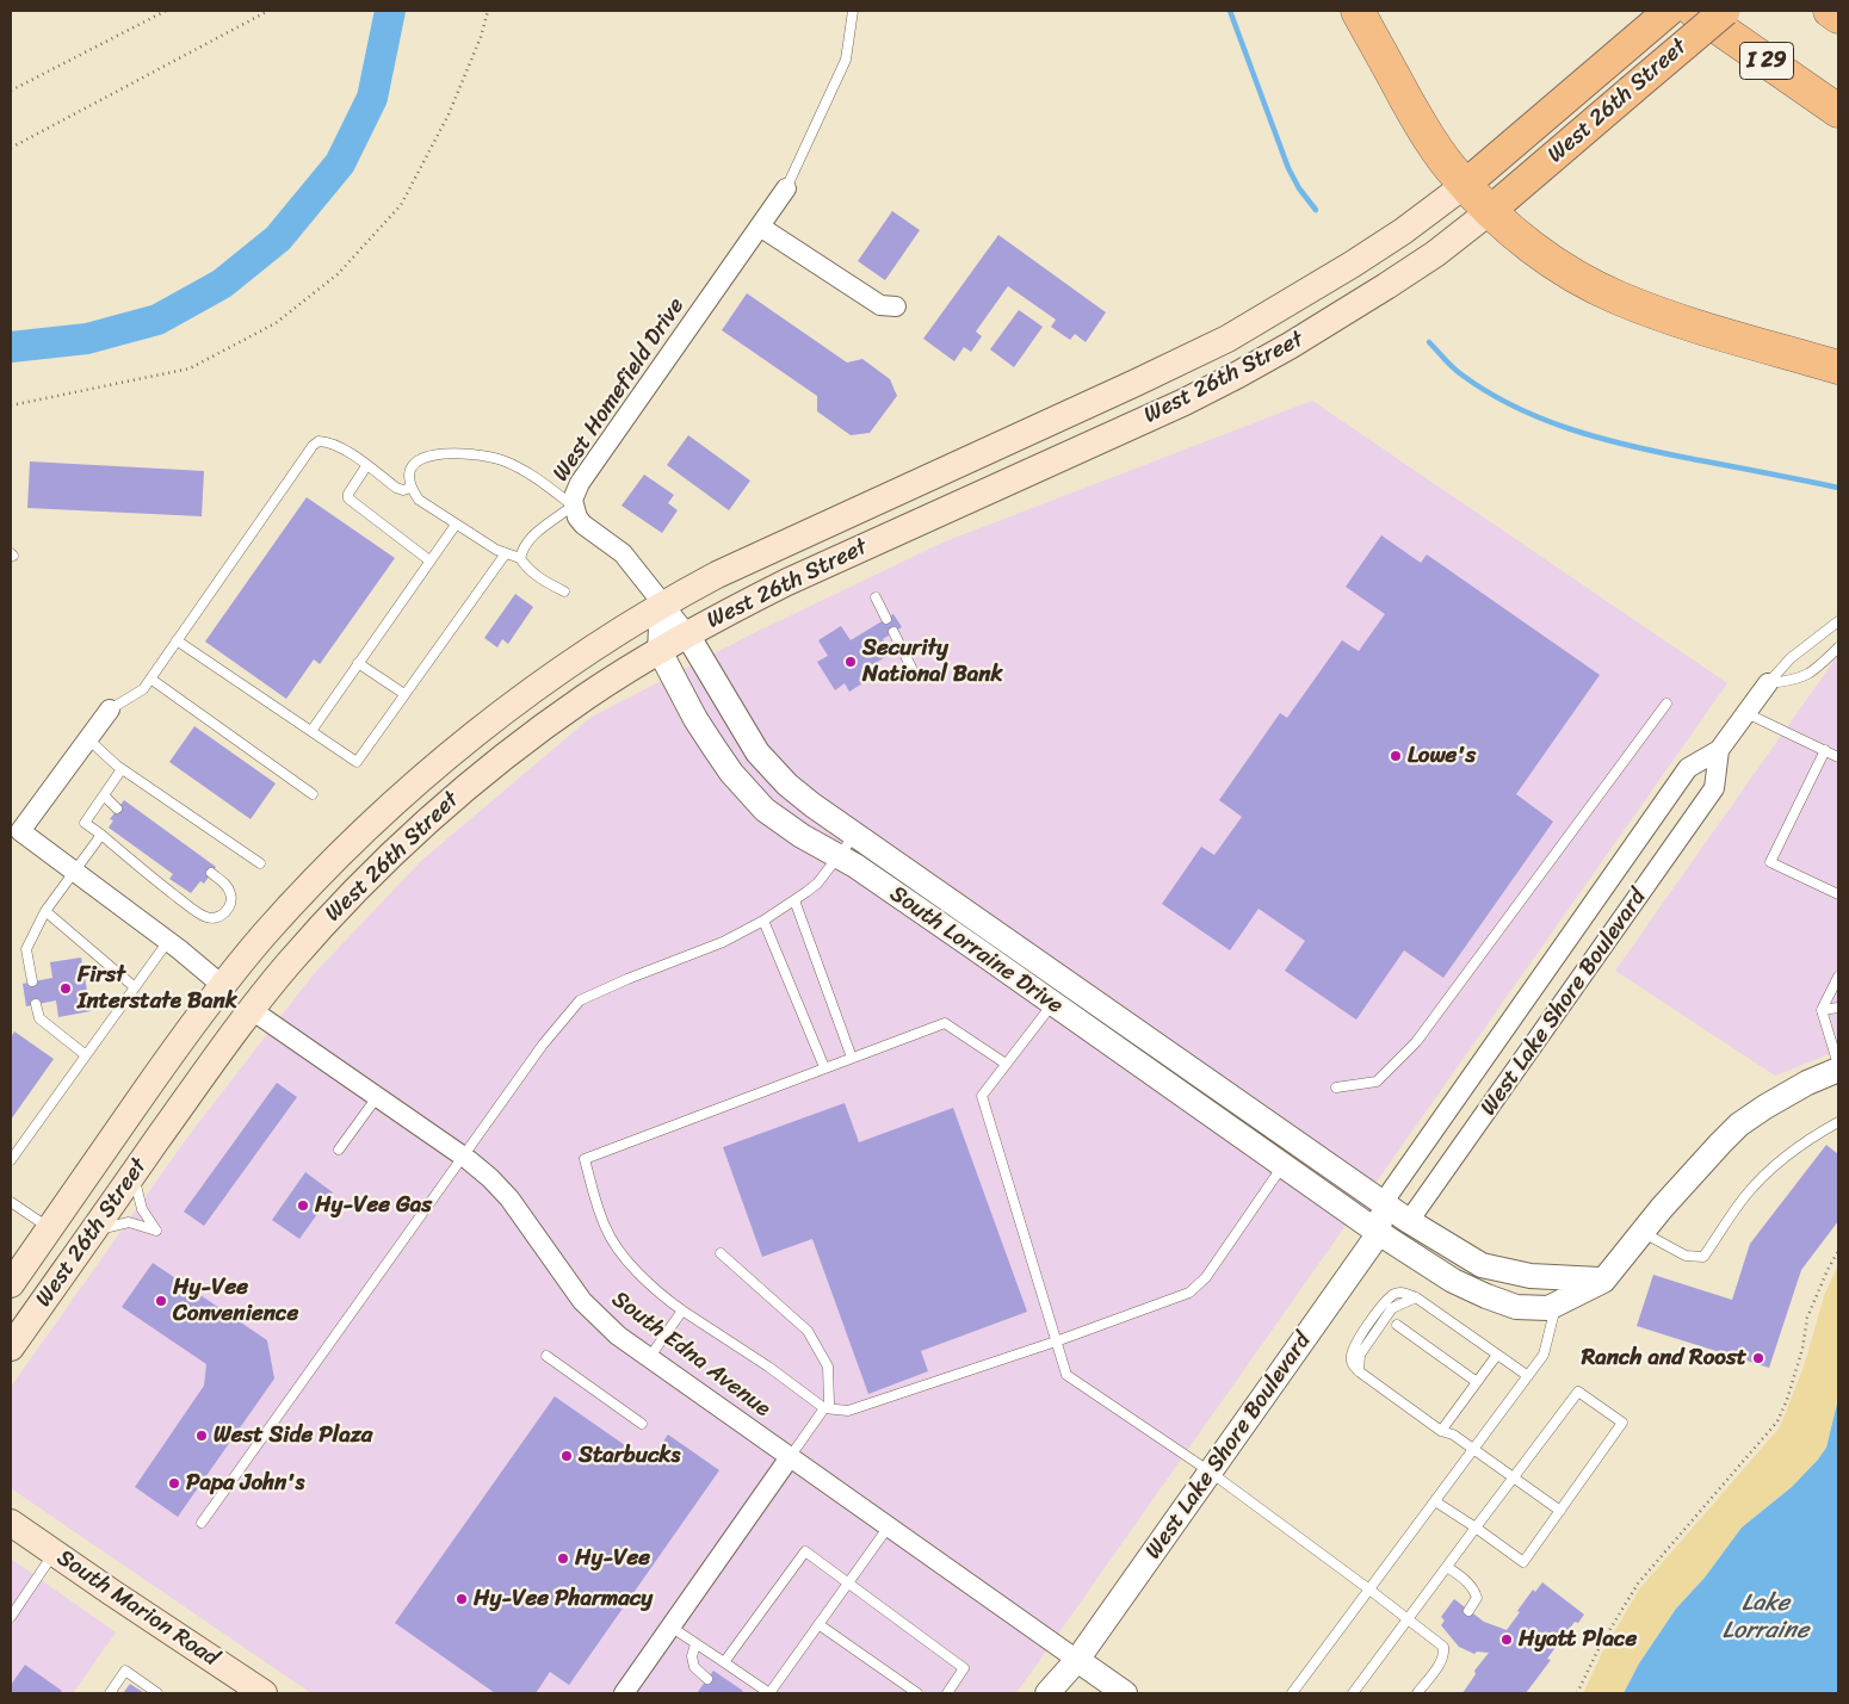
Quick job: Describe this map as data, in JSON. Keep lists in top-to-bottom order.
{
  "streets": {
    "highway": ["I 29"],
    "main road": ["West 26th Street", "South Marion Road"],
    "street": [
      "West Homefield Drive",
      "South Lorraine Drive",
      "West Lake Shore Boulevard",
      "South Edna Avenue"
    ]
  },
  "crossings": [
    ["West 26th Street", "West Homefield Drive"],
    ["West 26th Street", "South Lorraine Drive"],
    ["West 26th Street", "South Edna Avenue"],
    ["West Homefield Drive", "South Lorraine Drive"],
    ["South Lorraine Drive", "West Lake Shore Boulevard"],
    ["West Lake Shore Boulevard", "South Edna Avenue"]
  ],
  "water": ["Lake Lorraine"],
  "places": [
    "Security National Bank",
    "Lowe's",
    "First Interstate Bank",
    "Hy-Vee Gas",
    "Hy-Vee Convenience",
    "Ranch and Roost",
    "West Side Plaza",
    "Starbucks",
    "Papa John's",
    "Hy-Vee",
    "Hy-Vee Pharmacy",
    "Hyatt Place"
  ]
}
